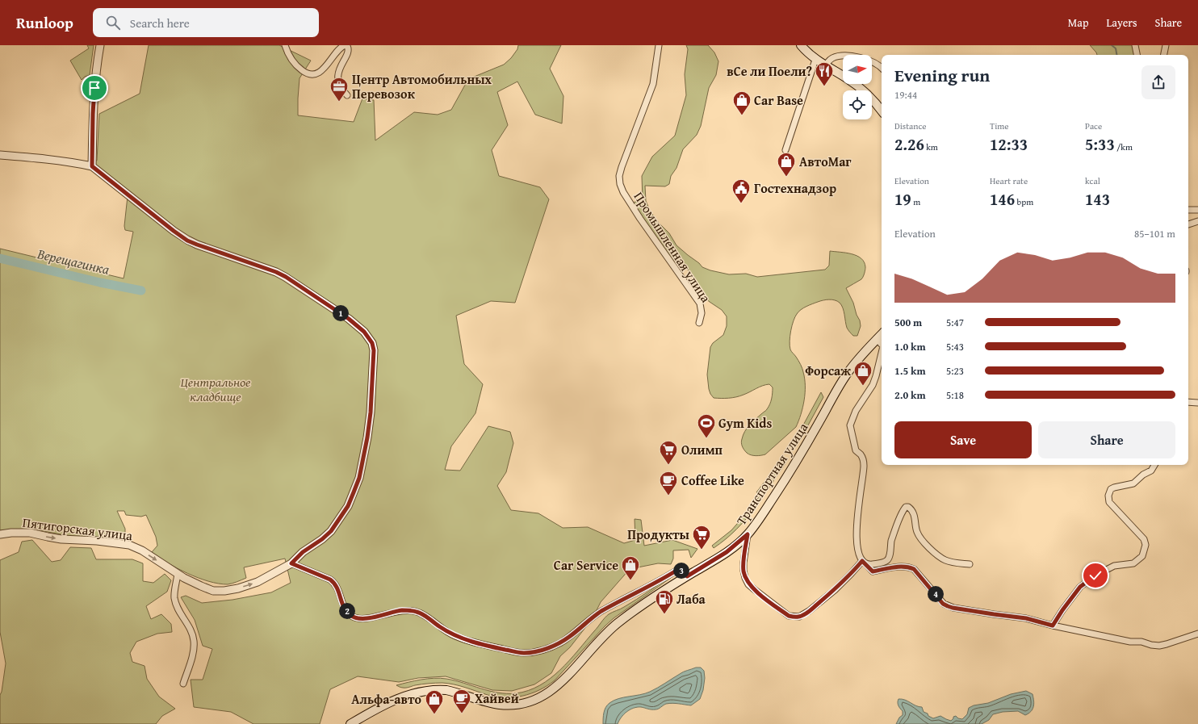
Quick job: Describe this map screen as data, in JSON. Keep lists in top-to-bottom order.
{
  "streets": {
    "main road": ["Транспортная улица"],
    "street": ["Промышленная улица", "Пятигорская улица"]
  },
  "water": ["Верещагинка"],
  "parks": ["Центральное кладбище"],
  "places": {
    "restaurant": ["вСе ли Поели?"],
    "office": ["Центр Автомобильных Перевозок"],
    "shop": [
      "Car Base",
      "АвтоМаг",
      "Форсаж",
      "Car Service",
      "Альфа-авто"
    ],
    "public building": ["Гостехнадзор"],
    "sports": ["Gym Kids"],
    "supermarket": ["Олимп", "Продукты"],
    "cafe": ["Coffee Like", "Хайвей"],
    "fuel station": ["Лаба"]
  },
  "north": "right",
  "page": {
    "header": "Runloop",
    "search": "Search here",
    "nav": ["Map", "Layers", "Share"],
    "heading": ["Evening run", "19:44"],
    "stats": [
      ["Distance", "2.26 km"],
      ["Time", "12:33"],
      ["Pace", "5:33 /km"],
      ["Elevation", "19 m"],
      ["Heart rate", "146 bpm"],
      ["kcal", "143"]
    ],
    "chart": ["Elevation", "85–101 m"],
    "pins": [
      "1",
      "3",
      "4",
      "2"
    ],
    "list": [
      {
        "name": "500 m",
        "note": "5:47"
      },
      {
        "name": "1.0 km",
        "note": "5:43"
      },
      {
        "name": "1.5 km",
        "note": "5:23"
      },
      {
        "name": "2.0 km",
        "note": "5:18"
      }
    ],
    "buttons": ["Save", "Share"]
  }
}
